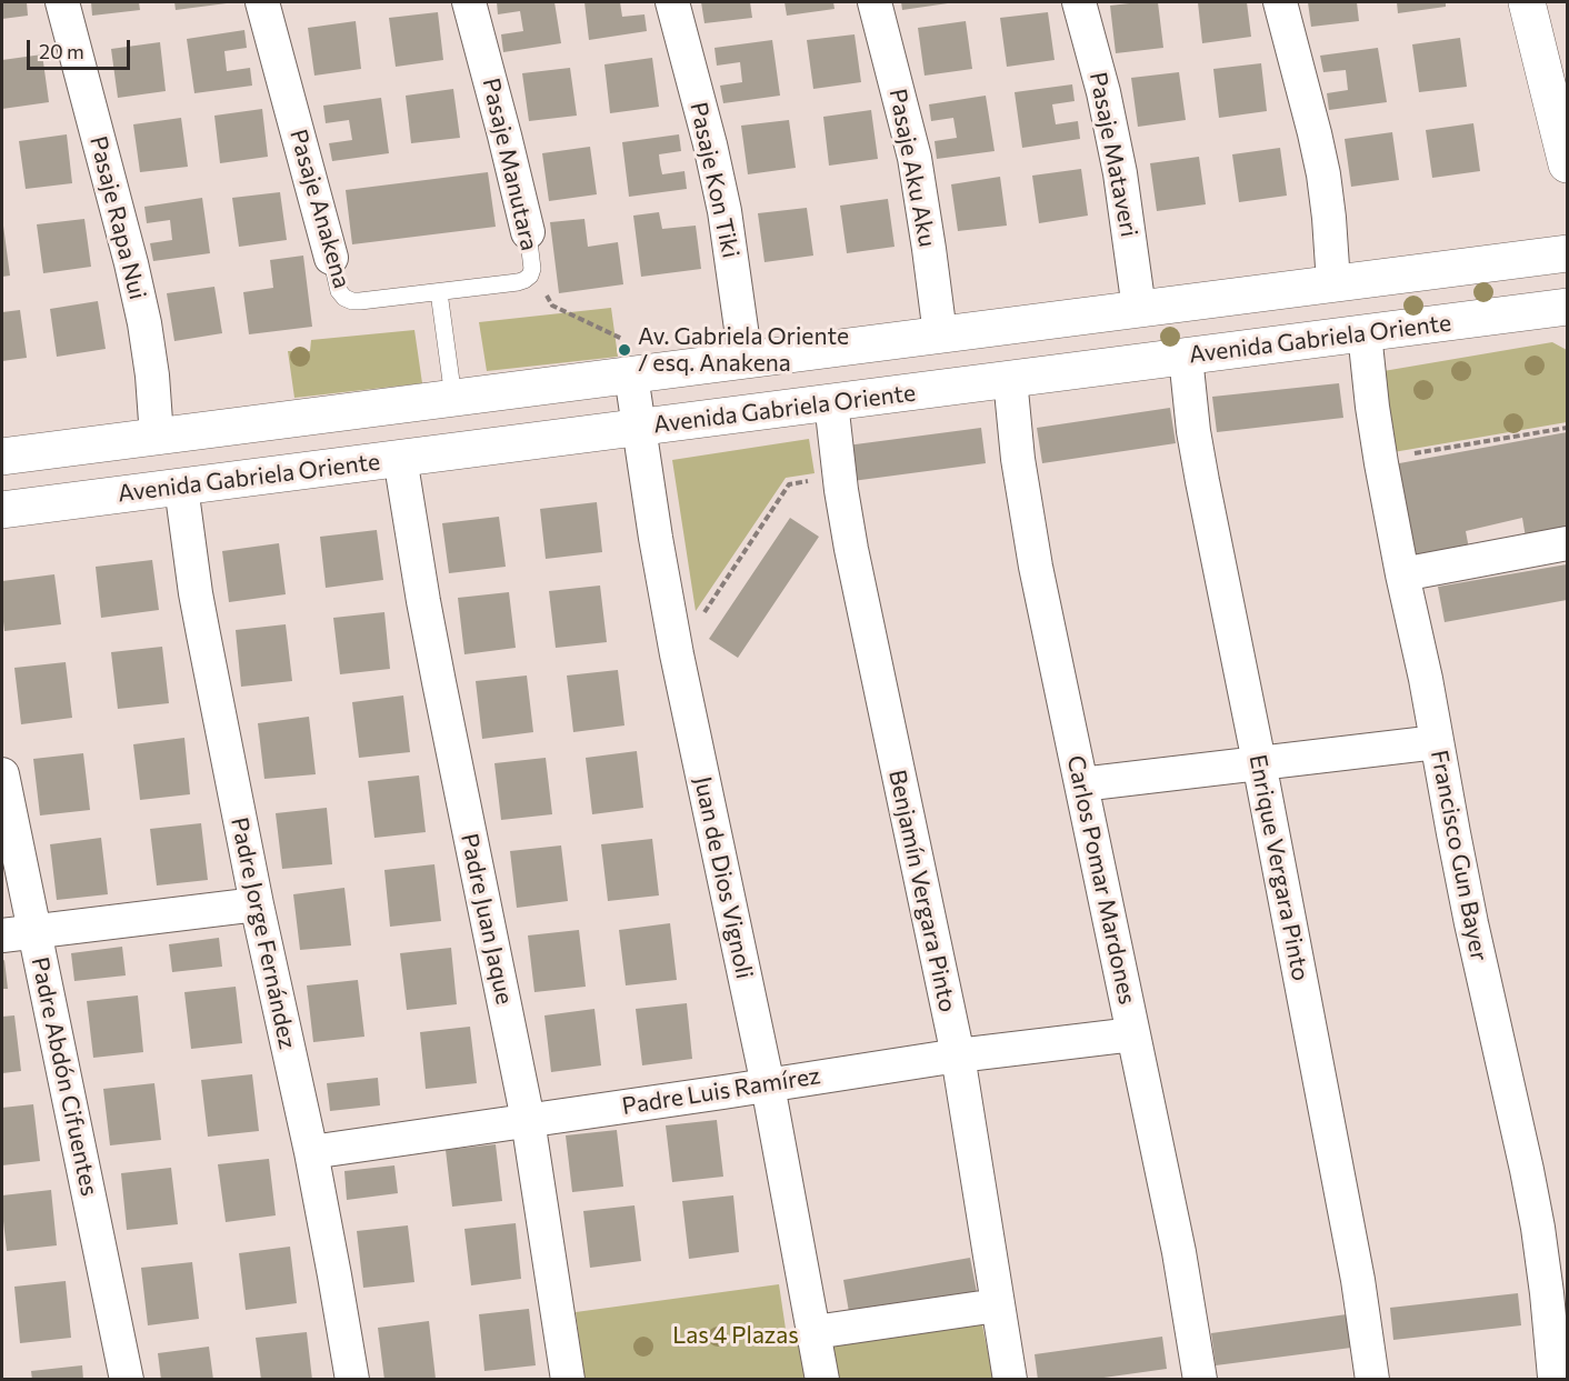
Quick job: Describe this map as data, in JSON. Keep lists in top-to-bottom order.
{
  "streets": {
    "main road": ["Avenida Gabriela Oriente"],
    "street": [
      "Pasaje Mataveri",
      "Pasaje Manutara",
      "Pasaje Aku Aku",
      "Pasaje Kon Tiki",
      "Pasaje Anakena",
      "Pasaje Rapa Nui",
      "Francisco Gun Bayer",
      "Enrique Vergara Pinto",
      "Juan de Dios Vignoli",
      "Carlos Pomar Mardones",
      "Benjamín Vergara Pinto",
      "Padre Juan Jaque",
      "Padre Jorge Fernández",
      "Padre Abdón Cifuentes",
      "Padre Luis Ramírez"
    ]
  },
  "crossings": [
    ["Pasaje Manutara", "Pasaje Anakena"],
    ["Avenida Gabriela Oriente", "Francisco Gun Bayer"],
    ["Avenida Gabriela Oriente", "Enrique Vergara Pinto"],
    ["Avenida Gabriela Oriente", "Juan de Dios Vignoli"],
    ["Avenida Gabriela Oriente", "Carlos Pomar Mardones"],
    ["Avenida Gabriela Oriente", "Benjamín Vergara Pinto"],
    ["Avenida Gabriela Oriente", "Padre Juan Jaque"],
    ["Avenida Gabriela Oriente", "Padre Jorge Fernández"],
    ["Juan de Dios Vignoli", "Padre Luis Ramírez"],
    ["Carlos Pomar Mardones", "Padre Luis Ramírez"],
    ["Benjamín Vergara Pinto", "Padre Luis Ramírez"],
    ["Padre Juan Jaque", "Padre Luis Ramírez"],
    ["Padre Jorge Fernández", "Padre Luis Ramírez"]
  ],
  "parks": ["Las 4 Plazas"],
  "places": ["Av. Gabriela Oriente / esq. Anakena"],
  "scale_bar": "20 m"
}
